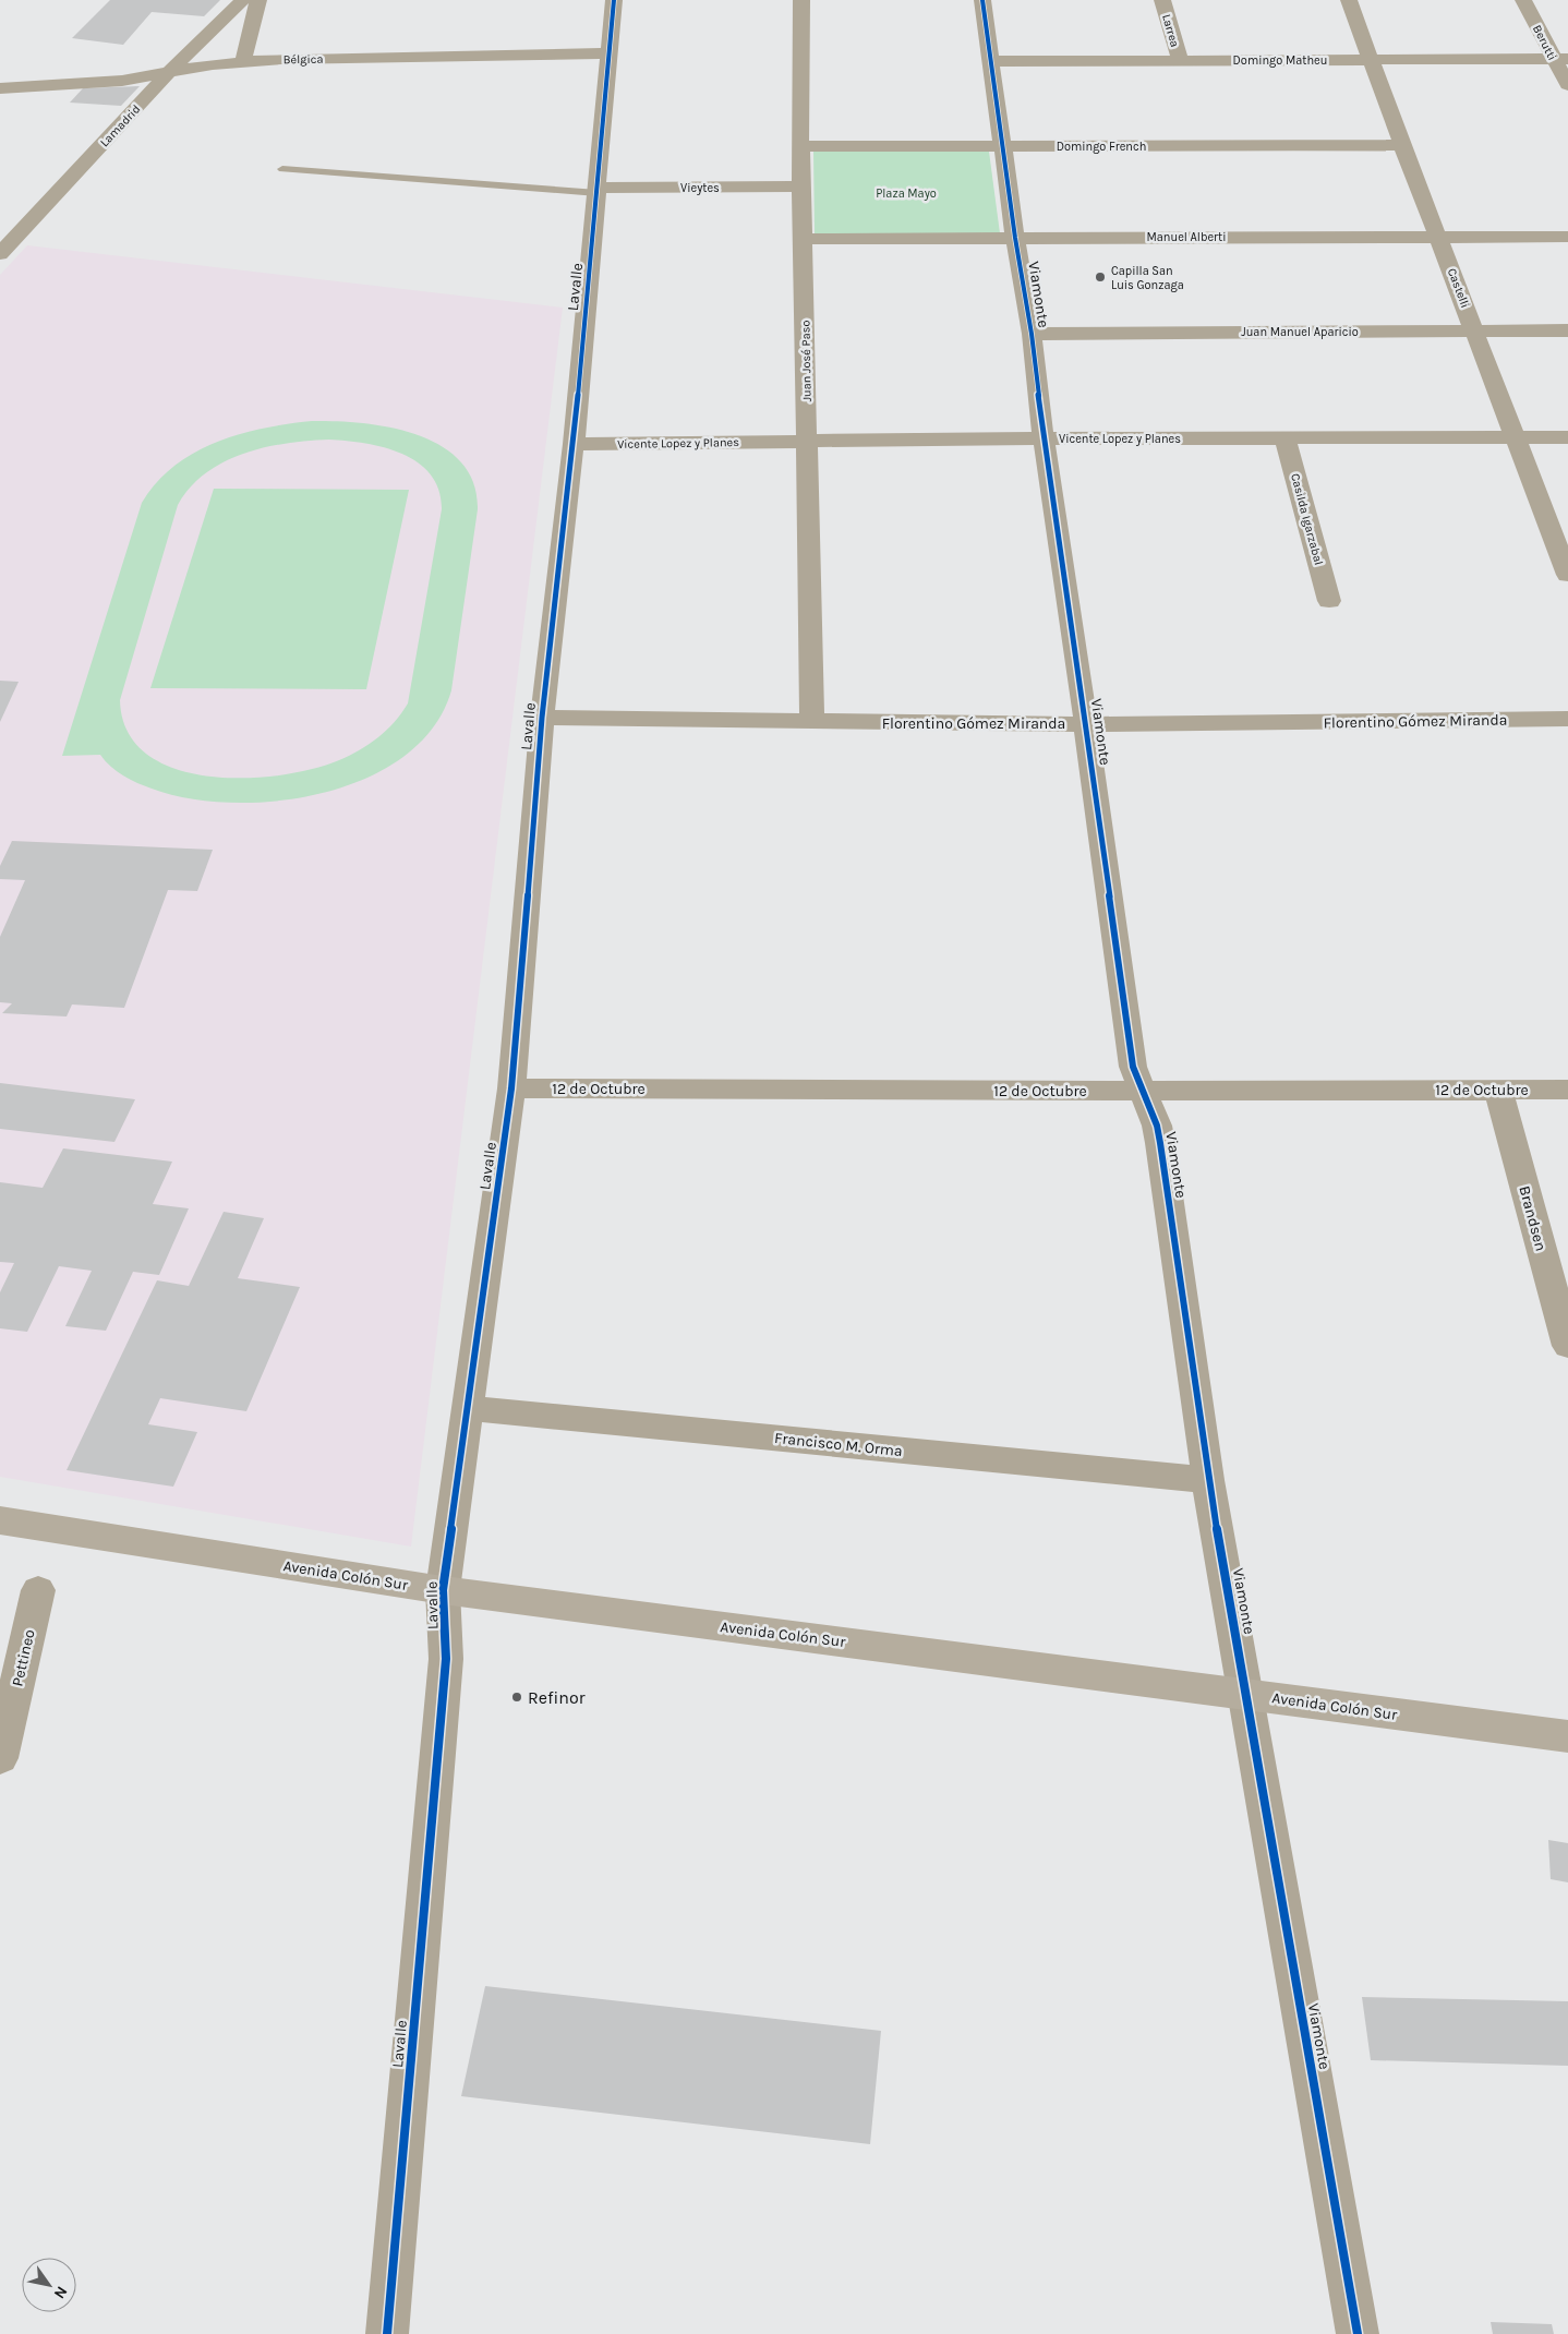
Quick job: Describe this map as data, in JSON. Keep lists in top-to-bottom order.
{
  "streets": {
    "main road": ["Avenida Colón Sur"],
    "street": [
      "Larrea",
      "Berutti",
      "Bélgica",
      "Domingo Matheu",
      "Lamadrid",
      "Domingo French",
      "Vieytes",
      "Manuel Alberti",
      "Lavalle",
      "Castelli",
      "Viamonte",
      "Juan Manuel Aparicio",
      "Juan José Paso",
      "Vicente Lopez y Planes",
      "Casilda Igarzabal",
      "Florentino Gómez Miranda",
      "12 de Octubre",
      "Brandsen",
      "Francisco M. Orma",
      "Pettineo"
    ]
  },
  "crossings": [
    ["Larrea", "Domingo Matheu"],
    ["Berutti", "Domingo Matheu"],
    ["Bélgica", "Lamadrid"],
    ["Bélgica", "Lavalle"],
    ["Domingo Matheu", "Castelli"],
    ["Domingo Matheu", "Viamonte"],
    ["Domingo French", "Castelli"],
    ["Domingo French", "Viamonte"],
    ["Domingo French", "Juan José Paso"],
    ["Vieytes", "Lavalle"],
    ["Vieytes", "Juan José Paso"],
    ["Manuel Alberti", "Castelli"],
    ["Manuel Alberti", "Viamonte"],
    ["Manuel Alberti", "Juan José Paso"],
    ["Lavalle", "Vicente Lopez y Planes"],
    ["Lavalle", "Florentino Gómez Miranda"],
    ["Lavalle", "12 de Octubre"],
    ["Lavalle", "Francisco M. Orma"],
    ["Lavalle", "Avenida Colón Sur"],
    ["Castelli", "Juan Manuel Aparicio"],
    ["Castelli", "Vicente Lopez y Planes"],
    ["Viamonte", "Juan Manuel Aparicio"],
    ["Viamonte", "Vicente Lopez y Planes"],
    ["Viamonte", "Florentino Gómez Miranda"],
    ["Viamonte", "12 de Octubre"],
    ["Viamonte", "Francisco M. Orma"],
    ["Viamonte", "Avenida Colón Sur"],
    ["Juan José Paso", "Vicente Lopez y Planes"],
    ["Juan José Paso", "Florentino Gómez Miranda"],
    ["Vicente Lopez y Planes", "Casilda Igarzabal"],
    ["12 de Octubre", "Brandsen"]
  ],
  "parks": ["Plaza Mayo"],
  "places": ["Capilla San Luis Gonzaga", "Refinor"],
  "north": "bottom right"
}
